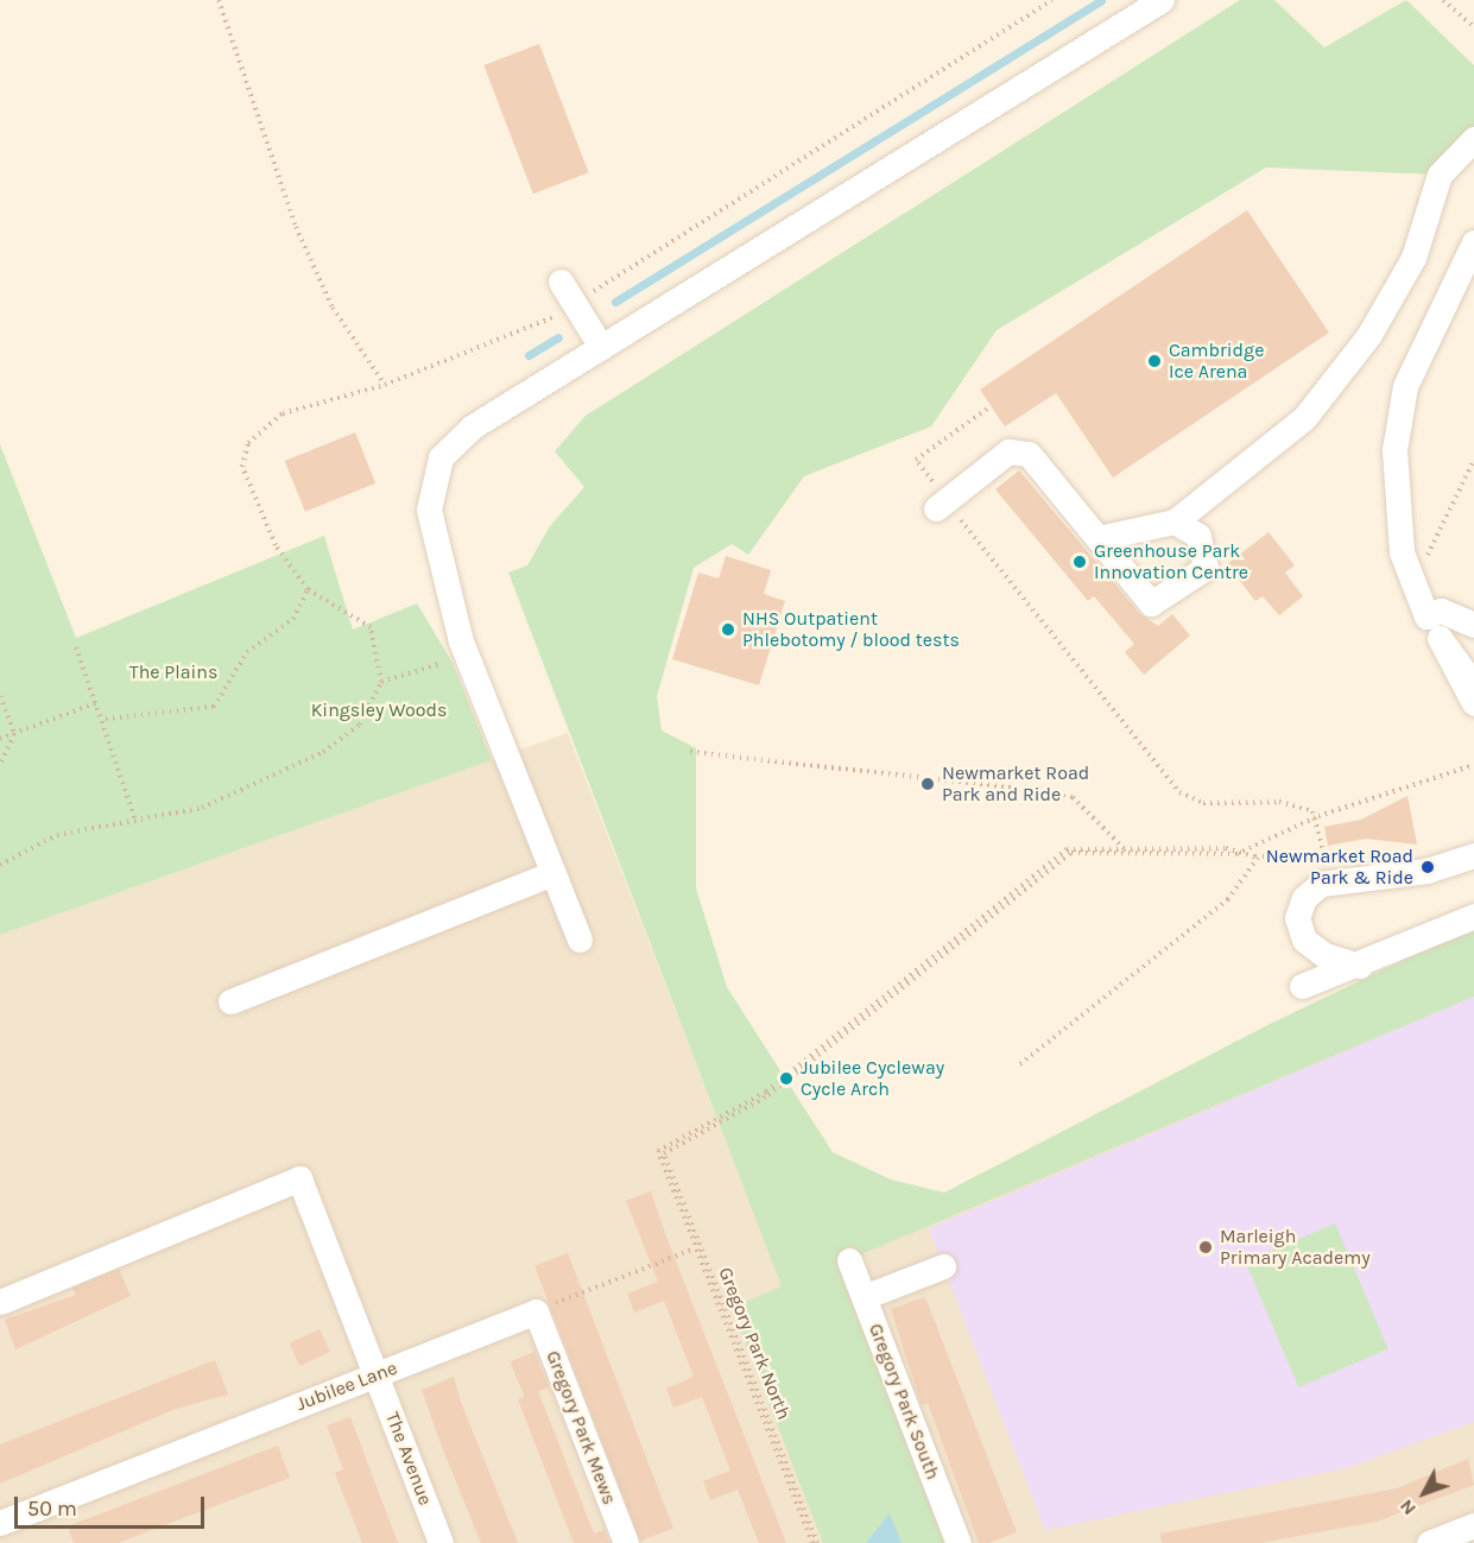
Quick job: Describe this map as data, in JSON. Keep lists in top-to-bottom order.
{
  "streets": {
    "street": [
      "Jubilee Lane",
      "Gregory Park South",
      "Gregory Park Mews",
      "The Avenue"
    ],
    "path": ["Gregory Park North"]
  },
  "crossings": [
    ["Jubilee Lane", "Gregory Park Mews"],
    ["Jubilee Lane", "The Avenue"]
  ],
  "parks": ["The Plains", "Kingsley Woods"],
  "places": [
    "Cambridge Ice Arena",
    "Greenhouse Park Innovation Centre",
    "NHS Outpatient Phlebotomy / blood tests",
    "Newmarket Road Park and Ride",
    "Newmarket Road Park & Ride",
    "Jubilee Cycleway Cycle Arch",
    "Marleigh Primary Academy"
  ],
  "scale_bar": "50 m",
  "north": "bottom left"
}
